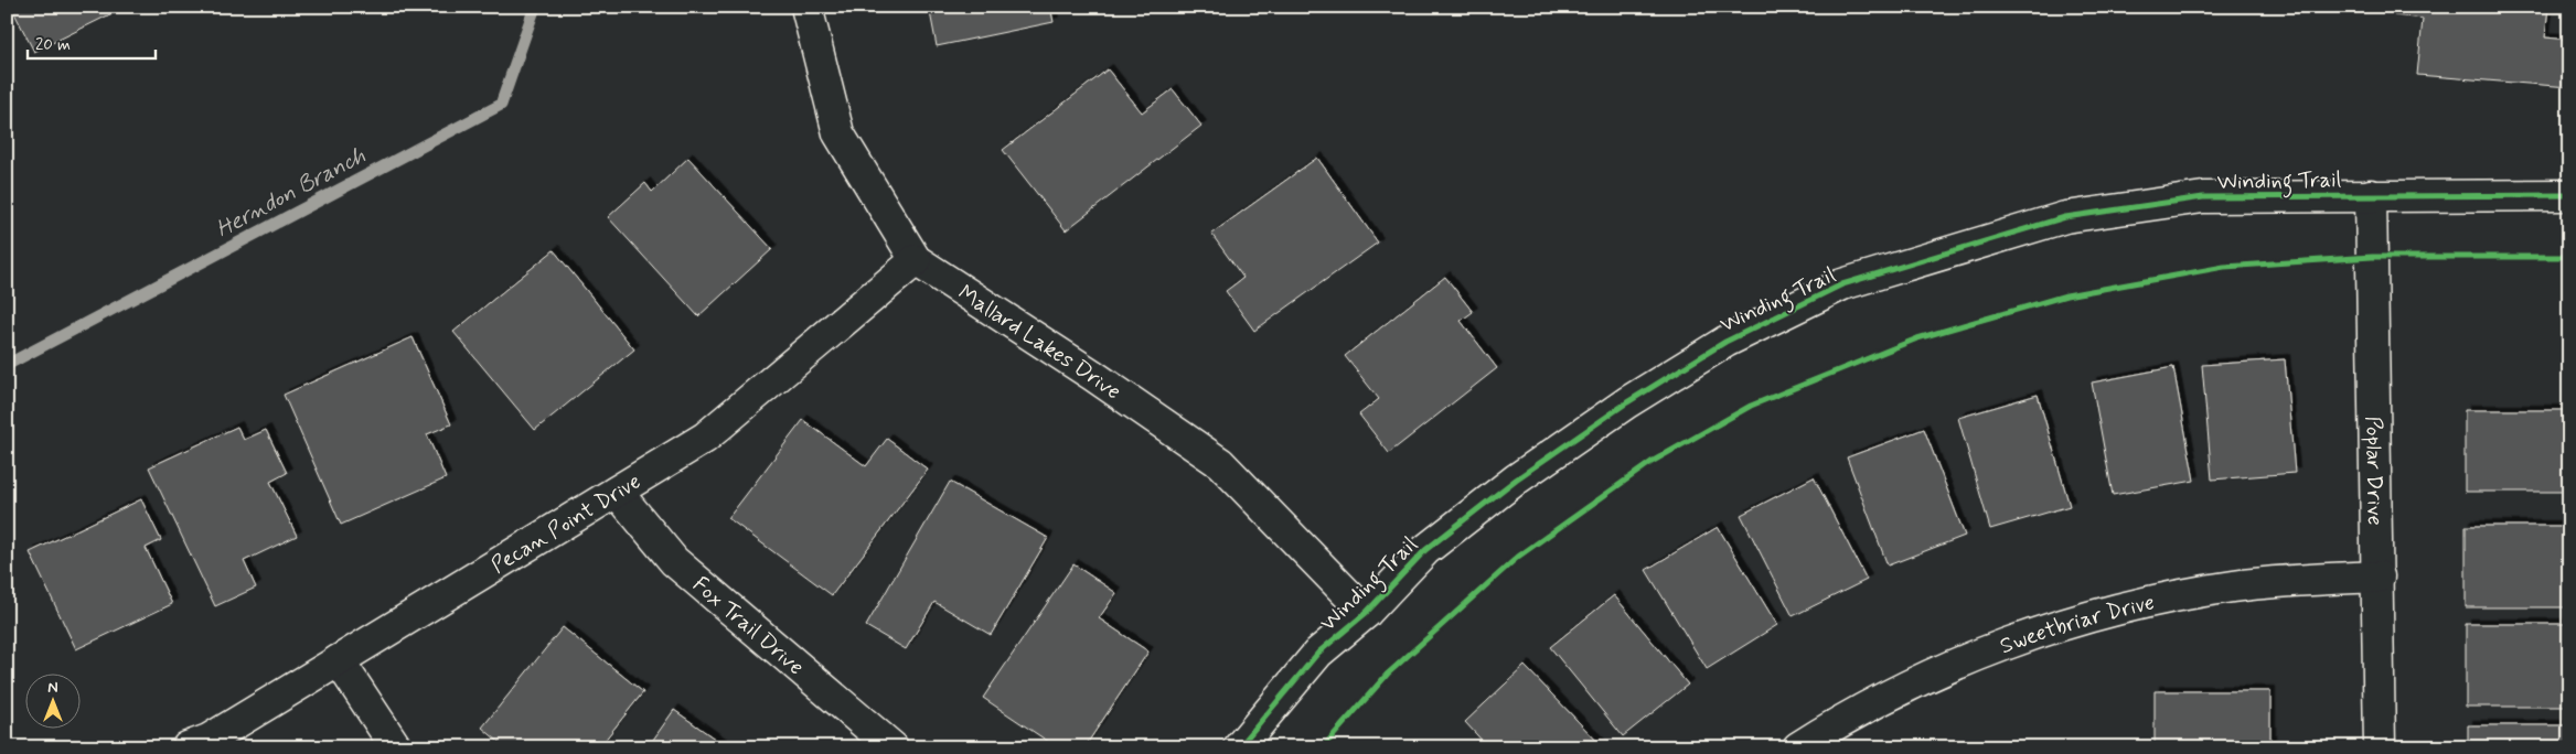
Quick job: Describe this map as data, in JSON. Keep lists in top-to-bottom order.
{
  "streets": {
    "street": [
      "Winding Trail",
      "Mallard Lakes Drive",
      "Poplar Drive",
      "Pecan Point Drive",
      "Sweetbriar Drive",
      "Fox Trail Drive"
    ]
  },
  "crossings": [
    ["Winding Trail", "Mallard Lakes Drive"],
    ["Winding Trail", "Poplar Drive"],
    ["Mallard Lakes Drive", "Pecan Point Drive"],
    ["Poplar Drive", "Sweetbriar Drive"],
    ["Pecan Point Drive", "Fox Trail Drive"]
  ],
  "water": ["Herndon Branch"],
  "scale_bar": "20 m",
  "north": "top"
}
